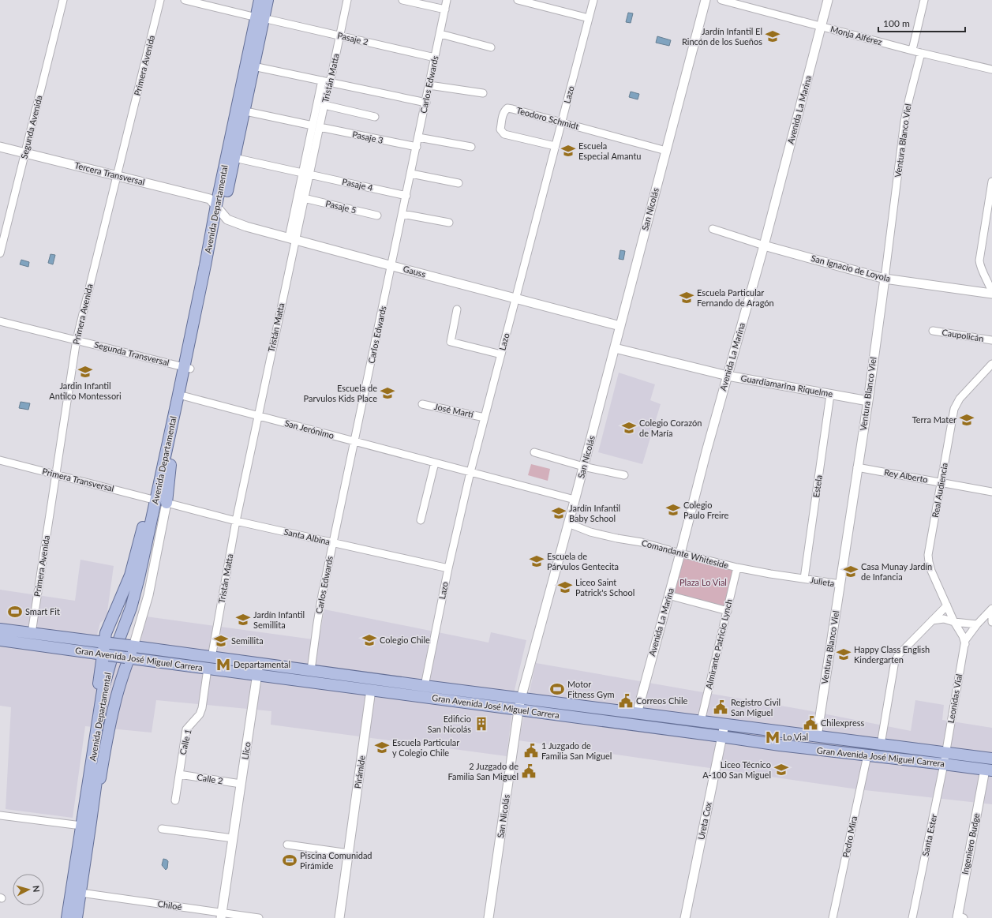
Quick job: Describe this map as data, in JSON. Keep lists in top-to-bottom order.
{
  "streets": {
    "main road": ["Avenida Departamental", "Gran Avenida José Miguel Carrera"],
    "street": [
      "Monja Alférez",
      "Pasaje 2",
      "Primera Avenida",
      "Tristán Matta",
      "Carlos Edwards",
      "Lazo",
      "Avenida La Marina",
      "Teodoro Schmidt",
      "Segunda Avenida",
      "Pasaje 3",
      "Ventura Blanco Viel",
      "Tercera Transversal",
      "Pasaje 4",
      "Pasaje 5",
      "San Nicolás",
      "San Ignacio de Loyola",
      "Gauss",
      "Caupolicán",
      "Segunda Transversal",
      "Guardiamarina Riquelme",
      "José Martí",
      "San Jerónimo",
      "Rey Alberto",
      "Primera Transversal",
      "Estela",
      "Real Audiencia",
      "Santa Albina",
      "Comandante Whiteside",
      "Julieta",
      "Almirante Patricio Lynch",
      "Leonidas Vial",
      "Calle 1",
      "Llico",
      "Pirámide",
      "Calle 2",
      "Ureta Cox",
      "Santa Ester",
      "Pedro Mira",
      "Ingeniero Budge",
      "Chiloé"
    ]
  },
  "crossings": [
    ["Monja Alférez", "Avenida La Marina"],
    ["Monja Alférez", "Ventura Blanco Viel"],
    ["Pasaje 2", "Tristán Matta"],
    ["Pasaje 2", "Carlos Edwards"],
    ["Pasaje 2", "Avenida Departamental"],
    ["Primera Avenida", "Tercera Transversal"],
    ["Primera Avenida", "Segunda Transversal"],
    ["Primera Avenida", "Primera Transversal"],
    ["Primera Avenida", "Gran Avenida José Miguel Carrera"],
    ["Tristán Matta", "Pasaje 3"],
    ["Tristán Matta", "Pasaje 4"],
    ["Tristán Matta", "Pasaje 5"],
    ["Tristán Matta", "Gauss"],
    ["Tristán Matta", "San Jerónimo"],
    ["Tristán Matta", "Santa Albina"],
    ["Tristán Matta", "Gran Avenida José Miguel Carrera"],
    ["Carlos Edwards", "Pasaje 3"],
    ["Carlos Edwards", "Pasaje 4"],
    ["Carlos Edwards", "Gauss"],
    ["Carlos Edwards", "San Jerónimo"],
    ["Carlos Edwards", "Santa Albina"],
    ["Carlos Edwards", "Gran Avenida José Miguel Carrera"],
    ["Lazo", "Teodoro Schmidt"],
    ["Lazo", "Gauss"],
    ["Lazo", "José Martí"],
    ["Lazo", "San Jerónimo"],
    ["Lazo", "Santa Albina"],
    ["Lazo", "Gran Avenida José Miguel Carrera"],
    ["Avenida La Marina", "San Ignacio de Loyola"],
    ["Avenida La Marina", "Guardiamarina Riquelme"],
    ["Avenida La Marina", "Comandante Whiteside"],
    ["Avenida La Marina", "Gran Avenida José Miguel Carrera"],
    ["Teodoro Schmidt", "San Nicolás"],
    ["Segunda Avenida", "Tercera Transversal"],
    ["Ventura Blanco Viel", "San Ignacio de Loyola"],
    ["Ventura Blanco Viel", "Guardiamarina Riquelme"],
    ["Ventura Blanco Viel", "Rey Alberto"],
    ["Ventura Blanco Viel", "Julieta"],
    ["Ventura Blanco Viel", "Gran Avenida José Miguel Carrera"],
    ["Tercera Transversal", "Avenida Departamental"],
    ["Tercera Transversal", "Gauss"],
    ["Pasaje 4", "Avenida Departamental"],
    ["Avenida Departamental", "Gauss"],
    ["Avenida Departamental", "Segunda Transversal"],
    ["Avenida Departamental", "San Jerónimo"],
    ["Avenida Departamental", "Primera Transversal"],
    ["Avenida Departamental", "Santa Albina"],
    ["Avenida Departamental", "Gran Avenida José Miguel Carrera"],
    ["Avenida Departamental", "Chiloé"],
    ["San Nicolás", "Gauss"],
    ["San Nicolás", "Guardiamarina Riquelme"],
    ["San Nicolás", "San Jerónimo"],
    ["San Nicolás", "Comandante Whiteside"],
    ["San Nicolás", "Gran Avenida José Miguel Carrera"],
    ["Guardiamarina Riquelme", "Estela"],
    ["Rey Alberto", "Real Audiencia"],
    ["Primera Transversal", "Santa Albina"],
    ["Estela", "Comandante Whiteside"],
    ["Estela", "Julieta"],
    ["Comandante Whiteside", "Julieta"],
    ["Comandante Whiteside", "Almirante Patricio Lynch"],
    ["Almirante Patricio Lynch", "Gran Avenida José Miguel Carrera"],
    ["Gran Avenida José Miguel Carrera", "Leonidas Vial"],
    ["Gran Avenida José Miguel Carrera", "Calle 1"],
    ["Gran Avenida José Miguel Carrera", "Llico"],
    ["Gran Avenida José Miguel Carrera", "Pirámide"],
    ["Gran Avenida José Miguel Carrera", "Ureta Cox"],
    ["Gran Avenida José Miguel Carrera", "Santa Ester"],
    ["Gran Avenida José Miguel Carrera", "Pedro Mira"],
    ["Gran Avenida José Miguel Carrera", "Ingeniero Budge"],
    ["Leonidas Vial", "Santa Ester"],
    ["Calle 1", "Calle 2"],
    ["Llico", "Calle 2"],
    ["Llico", "Chiloé"]
  ],
  "parks": ["Plaza Lo Vial"],
  "places": {
    "school or university": [
      "Jardín Infantil El Rincón de los Sueños",
      "Escuela Especial Amantu",
      "Escuela Particular Fernando de Aragón",
      "Jardin Infantil Antilco Montessori",
      "Escuela de Parvulos Kids Place",
      "Terra Mater",
      "Colegio Corazón de María",
      "Colegio Paulo Freire",
      "Jardín Infantil Baby School",
      "Escuela de Párvulos Gentecita",
      "Casa Munay Jardín de Infancia",
      "Liceo Saint Patrick's School",
      "Jardín Infantil Semillita",
      "Colegio Chile",
      "Semillita",
      "Happy Class English Kindergarten",
      "Escuela Particular y Colegio Chile",
      "Liceo Técnico A-100 San Miguel"
    ],
    "sports": ["Smart Fit", "Motor Fitness Gym", "Piscina Comunidad Pirámide"],
    "metro station": ["Departamental", "Lo Vial"],
    "public building": [
      "Correos Chile",
      "Registro Civil San Miguel",
      "Chilexpress",
      "1 Juzgado de Familia San Miguel",
      "2 Juzgado de Familia San Miguel"
    ],
    "building": ["Edificio San Nicolás"]
  },
  "scale_bar": "100 m",
  "north": "right"
}
